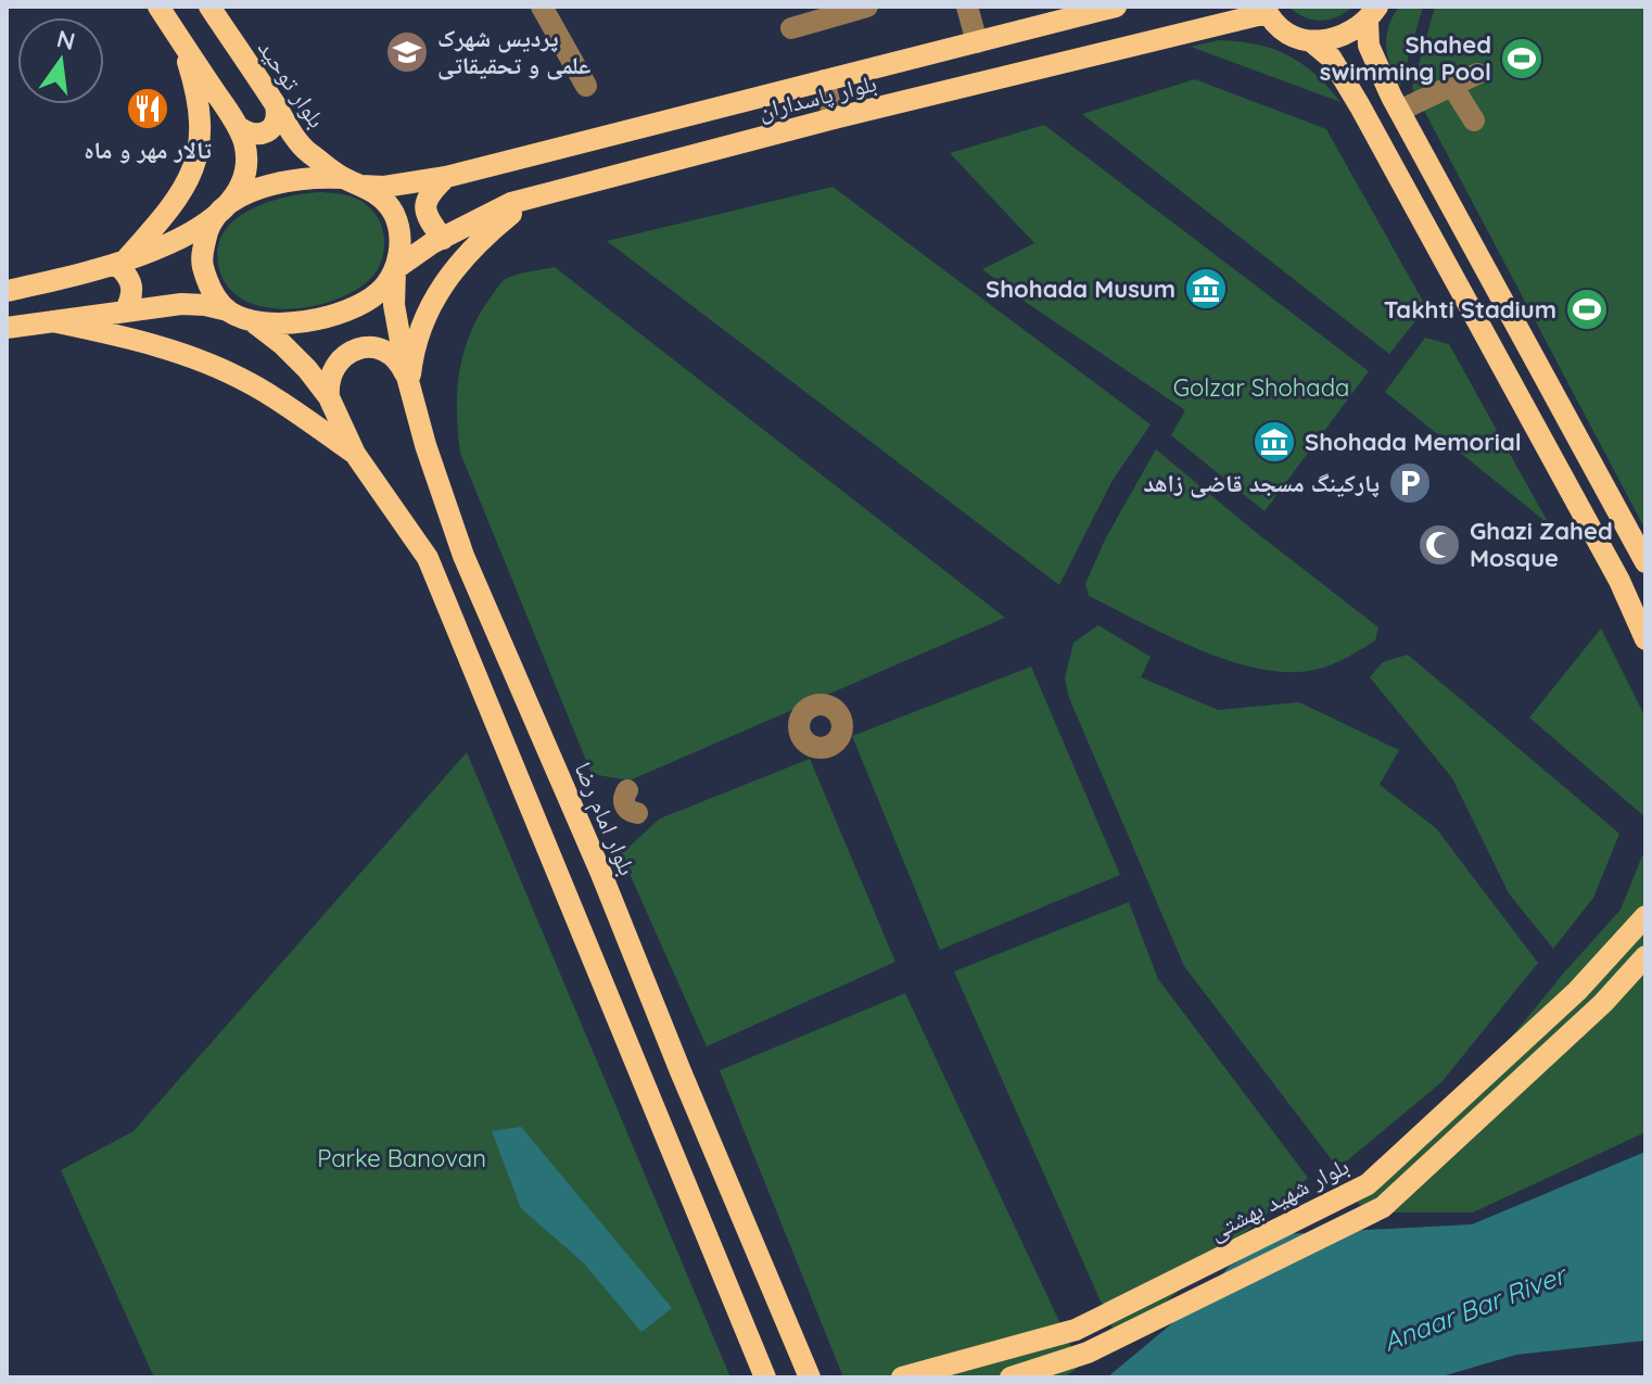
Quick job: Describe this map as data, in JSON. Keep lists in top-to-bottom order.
{
  "streets": {
    "main road": [
      "بلوار توحید",
      "بلوار پاسداران",
      "بلوار امام رضا",
      "بلوار شهید بهشتی"
    ]
  },
  "crossings": [
    ["بلوار توحید", "بلوار پاسداران"],
    ["بلوار توحید", "بلوار امام رضا"],
    ["بلوار پاسداران", "بلوار امام رضا"]
  ],
  "water": ["Anaar Bar River"],
  "parks": ["Golzar Shohada", "Parke Banovan"],
  "places": {
    "school or university": ["پردیس شهرک علمی و تحقیقاتی"],
    "sports": ["Shahed swimming Pool", "Takhti Stadium"],
    "restaurant": ["تالار مهر و ماه"],
    "museum": ["Shohada Musum", "Shohada Memorial"],
    "parking": ["پارکینگ مسجد قاضی زاهد"],
    "mosque": ["Ghazi Zahed Mosque"]
  },
  "north": "top"
}
